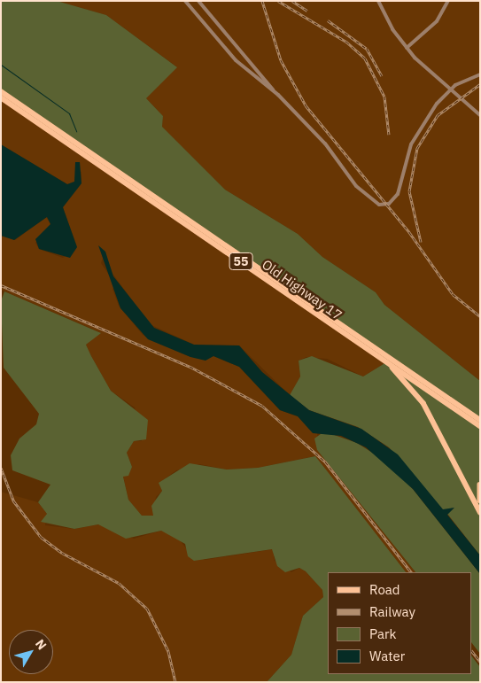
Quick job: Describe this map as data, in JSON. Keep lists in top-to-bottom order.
{
  "streets": {
    "main road": ["55", "Old Highway 17"]
  },
  "legend": [
    "Road",
    "Railway",
    "Park",
    "Water"
  ],
  "north": "top right"
}
